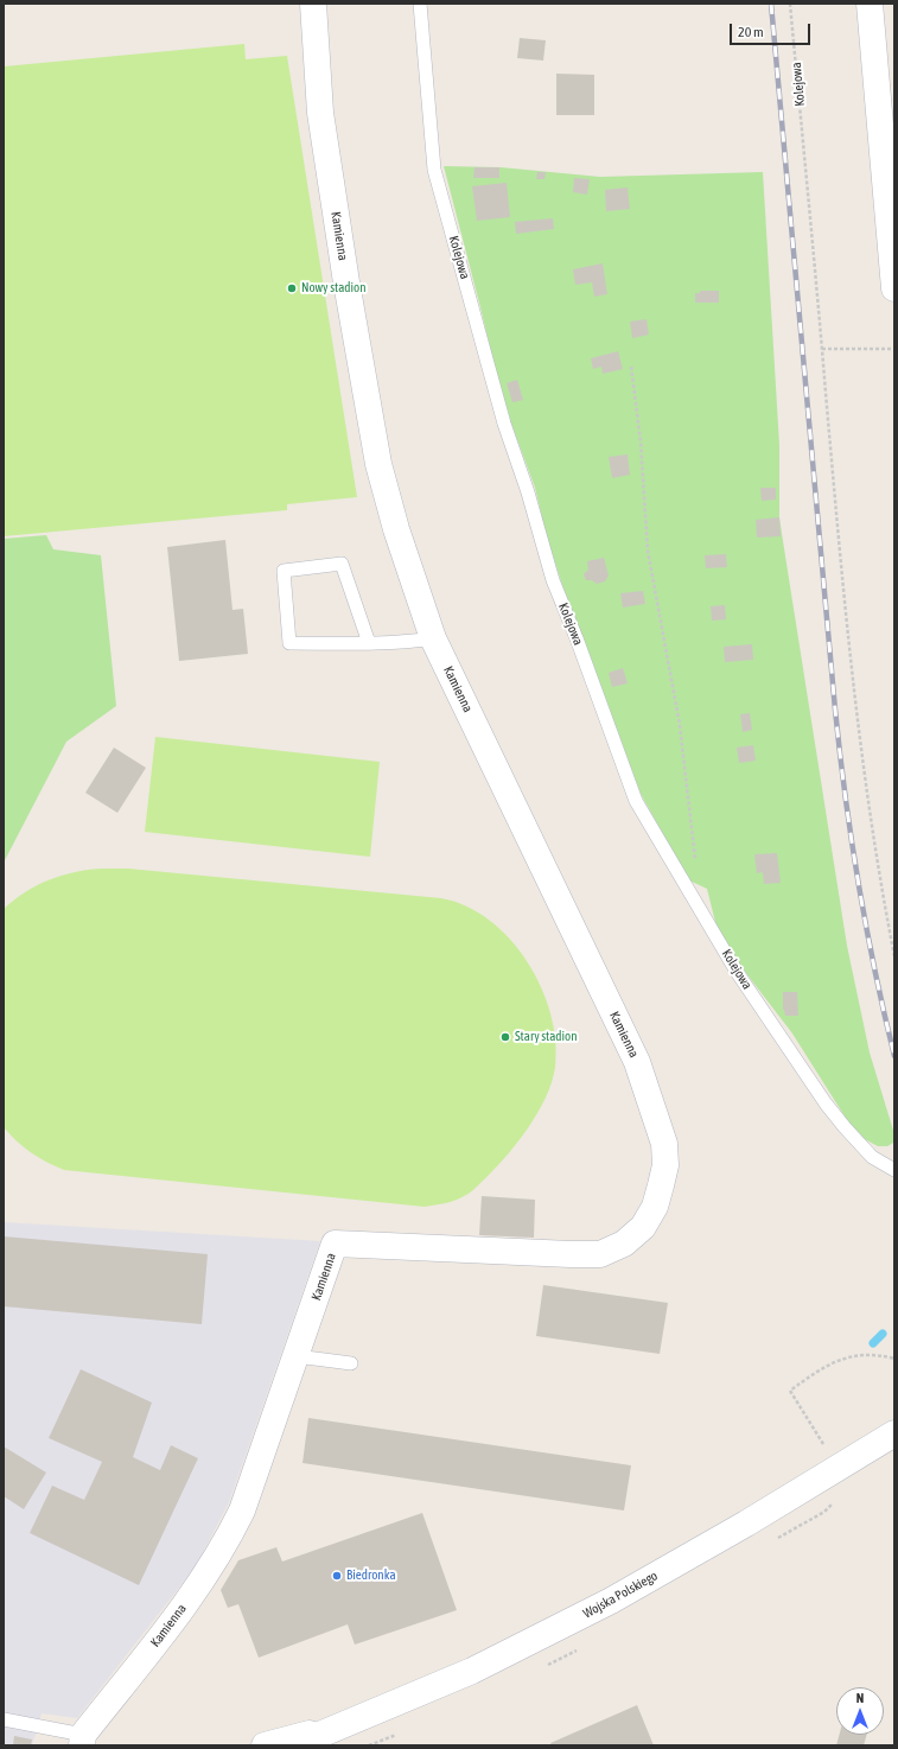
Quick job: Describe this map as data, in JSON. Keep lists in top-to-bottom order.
{
  "streets": {
    "street": ["Kamienna", "Wojska Polskiego"],
    "lane": ["Kolejowa"]
  },
  "places": ["Nowy stadion", "Stary stadion", "Biedronka"],
  "scale_bar": "20 m",
  "north": "top"
}
